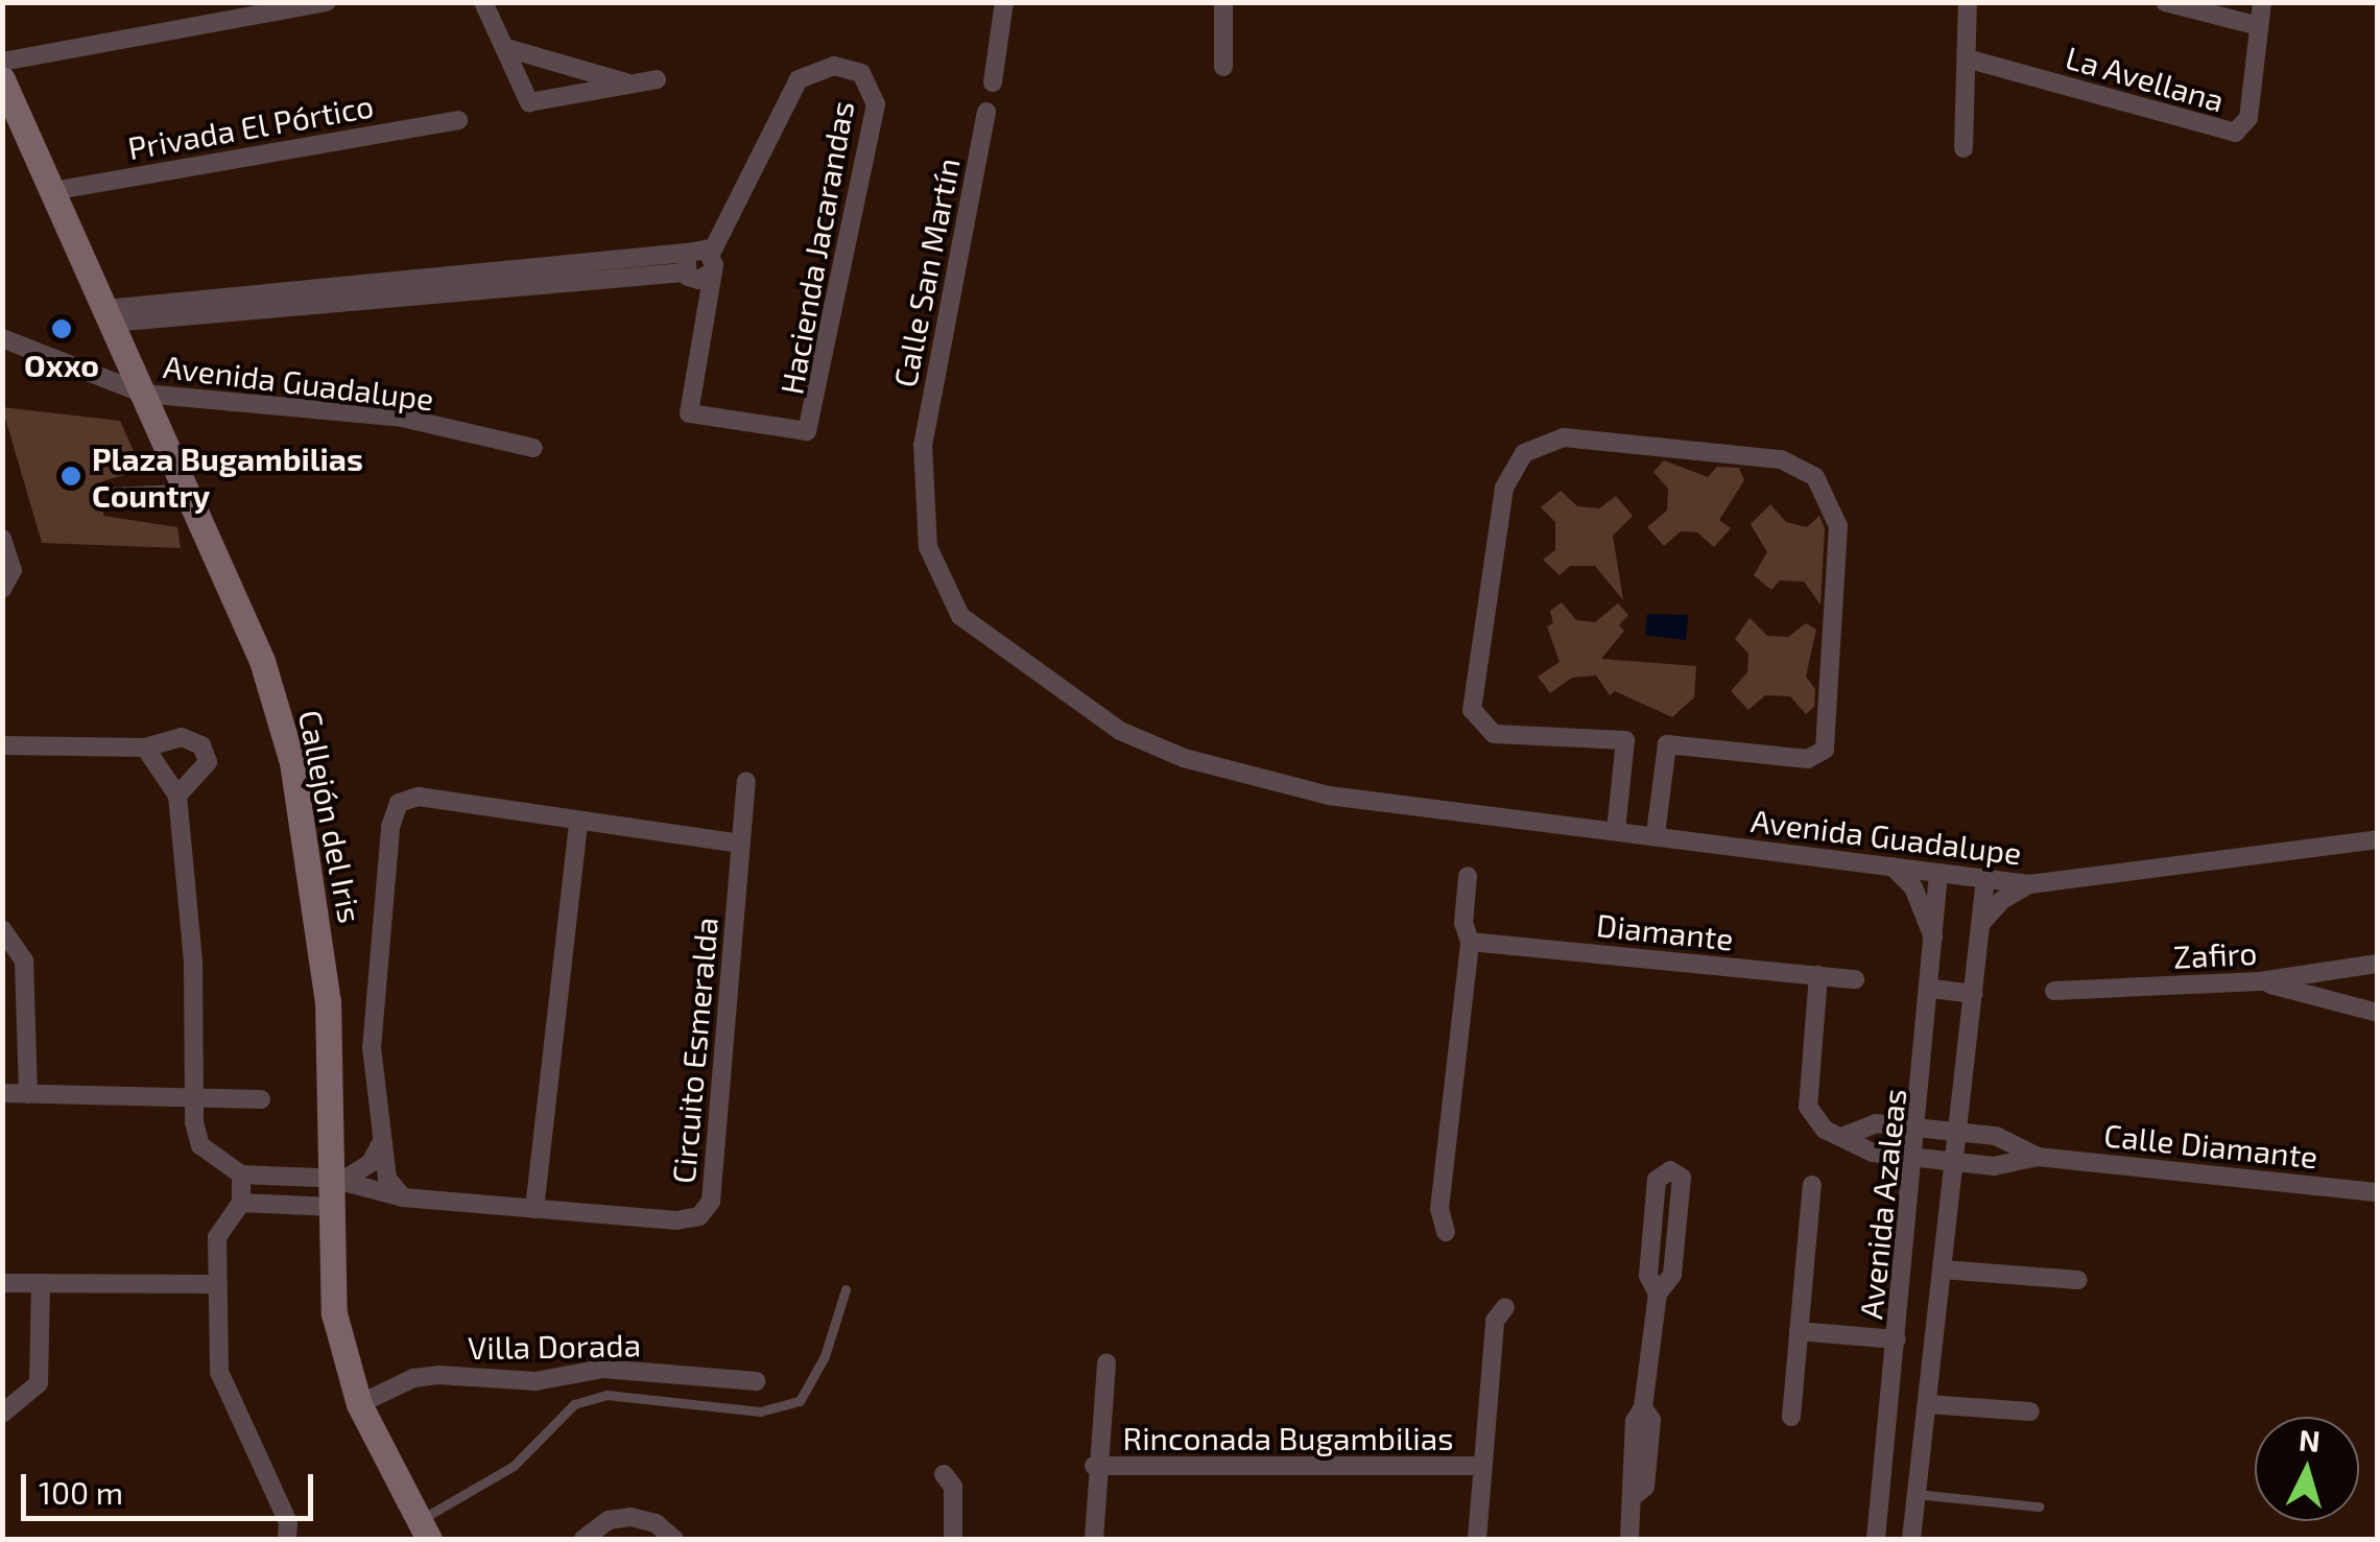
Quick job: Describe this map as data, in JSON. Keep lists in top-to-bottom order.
{
  "streets": {
    "street": [
      "La Avellana",
      "Privada El Pórtico",
      "Hacienda Jacarandas",
      "Calle San Martín",
      "Avenida Guadalupe",
      "Callejón del Iris",
      "Diamante",
      "Zafiro",
      "Circuito Esmeralda",
      "Calle Diamante",
      "Avenida Azaleas",
      "Villa Dorada",
      "Rinconada Bugambilias"
    ]
  },
  "crossings": [
    ["Privada El Pórtico", "Callejón del Iris"],
    ["Calle San Martín", "Avenida Guadalupe"],
    ["Avenida Guadalupe", "Callejón del Iris"],
    ["Avenida Guadalupe", "Avenida Azaleas"],
    ["Callejón del Iris", "Circuito Esmeralda"],
    ["Callejón del Iris", "Villa Dorada"],
    ["Diamante", "Calle Diamante"],
    ["Calle Diamante", "Avenida Azaleas"]
  ],
  "places": ["Oxxo", "Plaza Bugambilias Country"],
  "scale_bar": "100 m",
  "north": "top"
}
